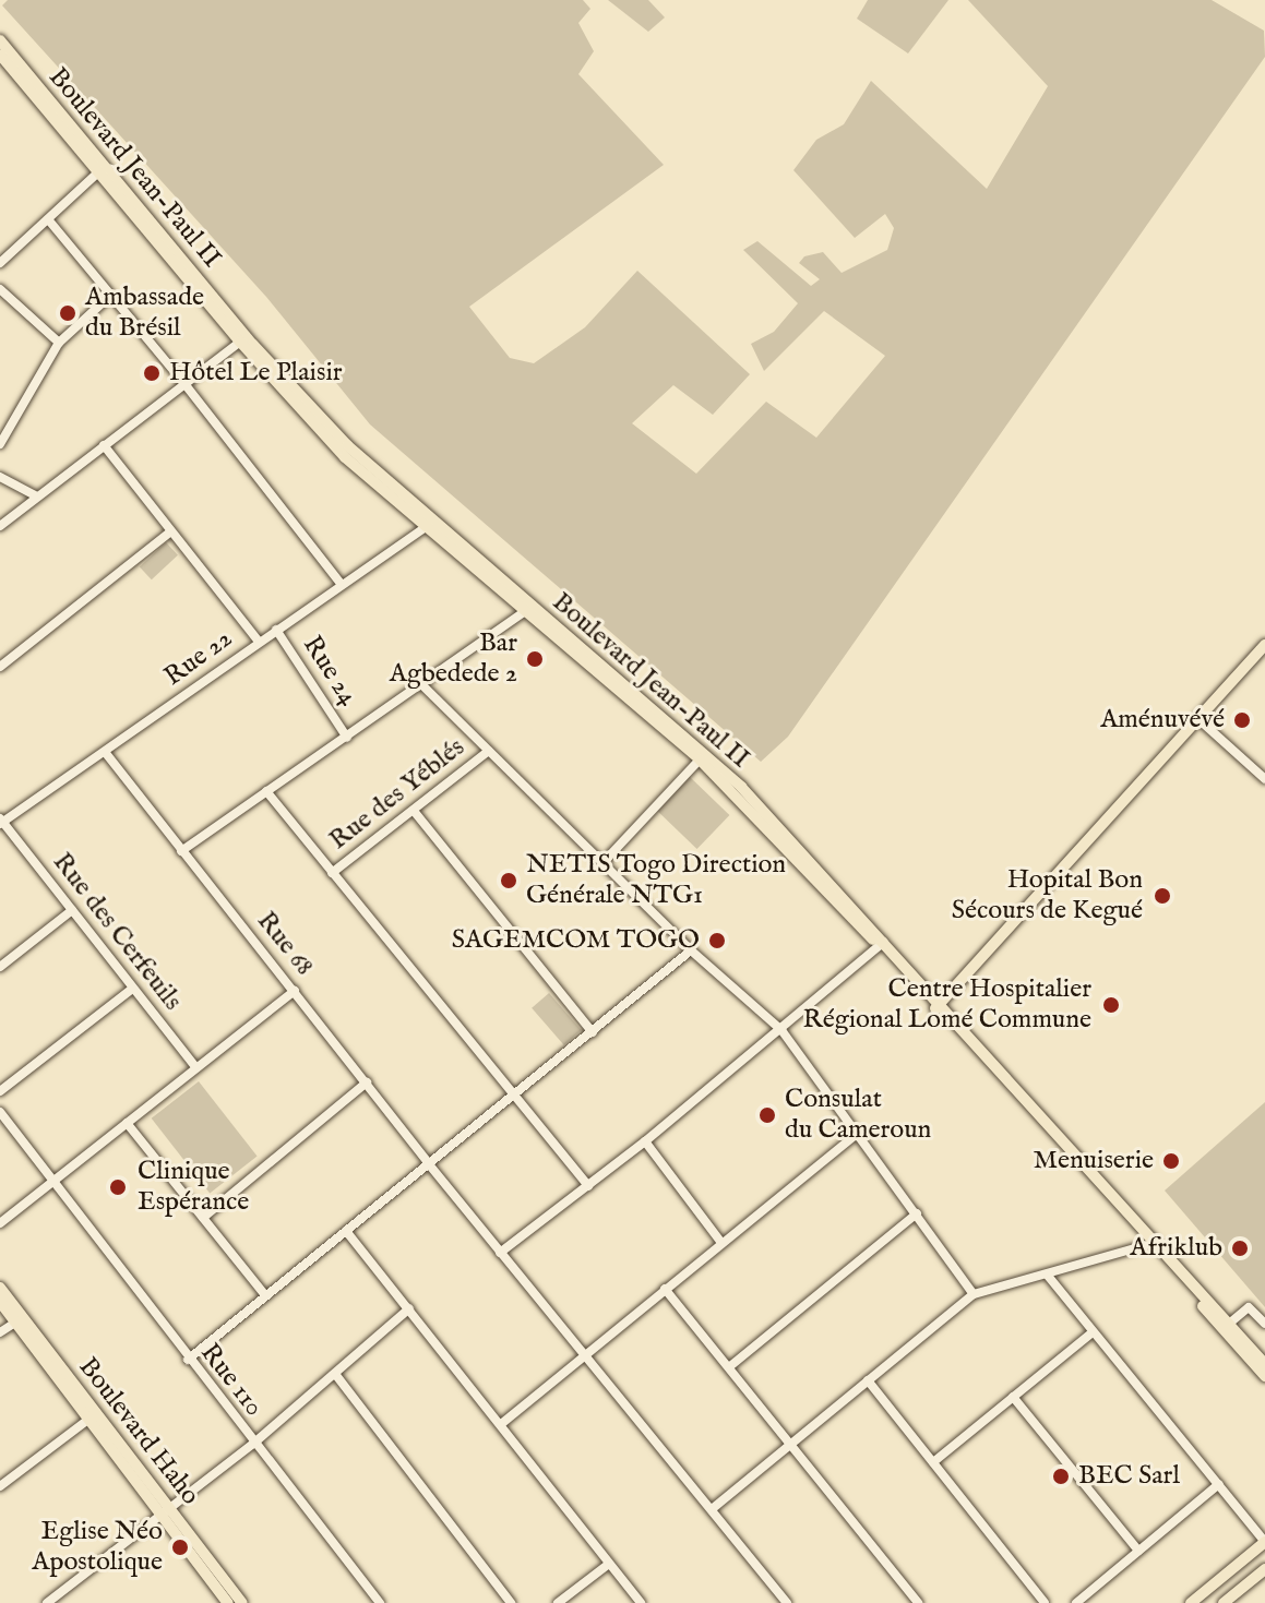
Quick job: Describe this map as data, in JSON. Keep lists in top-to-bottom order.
{
  "streets": {
    "main road": ["Boulevard Jean-Paul II", "Boulevard Haho"],
    "street": [
      "Rue 22",
      "Rue 24",
      "Rue des Yéblés",
      "Rue des Cerfeuils",
      "Rue 68",
      "Rue 110"
    ]
  },
  "crossings": [
    ["Boulevard Jean-Paul II", "Rue 22"],
    ["Rue 22", "Rue 24"],
    ["Rue 22", "Rue des Cerfeuils"],
    ["Rue 22", "Rue 68"]
  ],
  "places": [
    "Ambassade du Brésil",
    "Hôtel Le Plaisir",
    "Bar Agbedede 2",
    "Aménuvévé",
    "NETIS Togo Direction Générale NTG1",
    "Hopital Bon Sécours de Kegué",
    "SAGEMCOM TOGO",
    "Centre Hospitalier Régional Lomé Commune",
    "Consulat du Cameroun",
    "Menuiserie",
    "Clinique Espérance",
    "Afriklub",
    "BEC Sarl",
    "Eglise Néo Apostolique"
  ]
}
